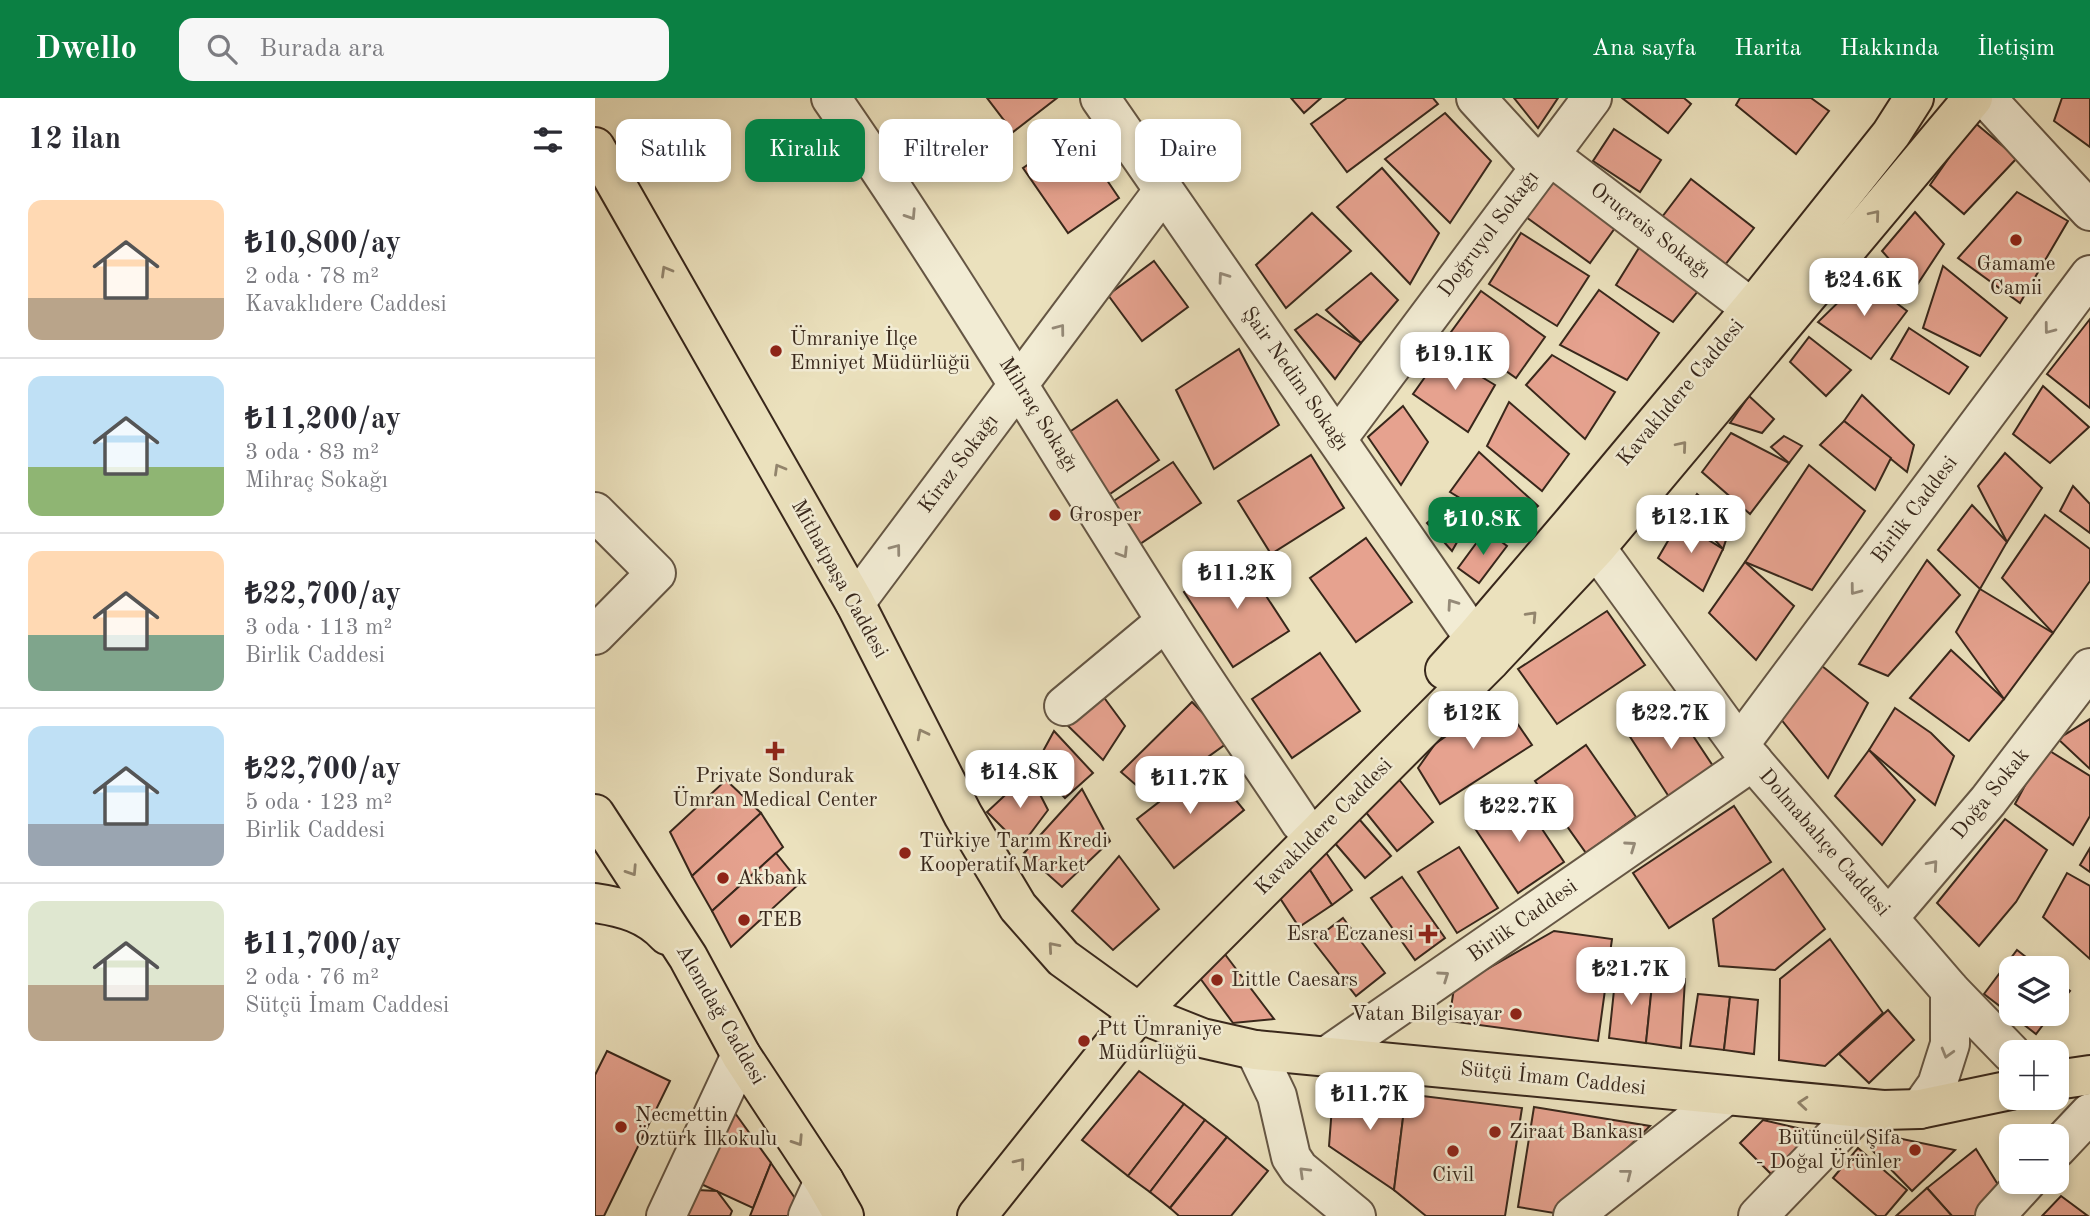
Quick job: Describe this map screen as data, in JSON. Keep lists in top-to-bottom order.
{
  "streets": {
    "main road": [
      "Kavaklıdere Caddesi",
      "Mithatpaşa Caddesi",
      "Alemdağ Caddesi",
      "Sütçü İmam Caddesi"
    ],
    "street": [
      "Oruçreis Sokağı",
      "Doğruyol Sokağı",
      "Şair Nedim Sokağı",
      "Mihraç Sokağı",
      "Kiraz Sokağı",
      "Birlik Caddesi",
      "Doğa Sokak",
      "Dolmabahçe Caddesi"
    ]
  },
  "crossings": [
    ["Oruçreis Sokağı", "Doğruyol Sokağı"],
    ["Oruçreis Sokağı", "Kavaklıdere Caddesi"],
    ["Doğruyol Sokağı", "Şair Nedim Sokağı"],
    ["Şair Nedim Sokağı", "Kavaklıdere Caddesi"],
    ["Şair Nedim Sokağı", "Kiraz Sokağı"],
    ["Kavaklıdere Caddesi", "Mihraç Sokağı"],
    ["Kavaklıdere Caddesi", "Mithatpaşa Caddesi"],
    ["Kavaklıdere Caddesi", "Dolmabahçe Caddesi"],
    ["Kavaklıdere Caddesi", "Sütçü İmam Caddesi"],
    ["Mihraç Sokağı", "Kiraz Sokağı"],
    ["Kiraz Sokağı", "Mithatpaşa Caddesi"],
    ["Birlik Caddesi", "Dolmabahçe Caddesi"],
    ["Birlik Caddesi", "Sütçü İmam Caddesi"],
    ["Mithatpaşa Caddesi", "Sütçü İmam Caddesi"],
    ["Doğa Sokak", "Dolmabahçe Caddesi"]
  ],
  "one_way": [
    "Şair Nedim Sokağı",
    "Mihraç Sokağı",
    "Kiraz Sokağı",
    "Mithatpaşa Caddesi",
    "Doğa Sokak",
    "Alemdağ Caddesi"
  ],
  "places": {
    "other": [
      "Gamame Camii",
      "Ümraniye İlçe Emniyet Müdürlüğü",
      "Grosper",
      "Türkiye Tarım Kredi Kooperatif Market",
      "Akbank",
      "TEB",
      "Little Caesars",
      "Vatan Bilgisayar",
      "Ptt Ümraniye Müdürlüğü",
      "Necmettin Öztürk İlkokulu",
      "Ziraat Bankası",
      "Bütüncül Şifa - Doğal Ürünler",
      "Civil"
    ],
    "health": ["Private Sondurak Ümran Medical Center", "Esra Eczanesi"]
  },
  "page": {
    "header": "Dwello",
    "search": "Burada ara",
    "nav": [
      "Ana sayfa",
      "Harita",
      "Hakkında",
      "İletişim"
    ],
    "heading": "12 ilan",
    "chip": [
      "Satılık",
      "Kiralık",
      "Filtreler",
      "Yeni",
      "Daire"
    ],
    "list": [
      {
        "name": "₺10,800/ay",
        "note": "2 oda · 78 m² · Kavaklıdere Caddesi"
      },
      {
        "name": "₺11,200/ay",
        "note": "3 oda · 83 m² · Mihraç Sokağı"
      },
      {
        "name": "₺22,700/ay",
        "note": "3 oda · 113 m² · Birlik Caddesi"
      },
      {
        "name": "₺22,700/ay",
        "note": "5 oda · 123 m² · Birlik Caddesi"
      },
      {
        "name": "₺11,700/ay",
        "note": "2 oda · 76 m² · Sütçü İmam Caddesi"
      }
    ],
    "price": [
      "₺24.6K",
      "₺19.1K",
      "₺12.1K",
      "₺10.8K",
      "₺11.2K",
      "₺12K",
      "₺22.7K",
      "₺14.8K",
      "₺11.7K",
      "₺22.7K",
      "₺21.7K",
      "₺11.7K"
    ],
    "map_buttons": ["+", "−"]
  }
}
